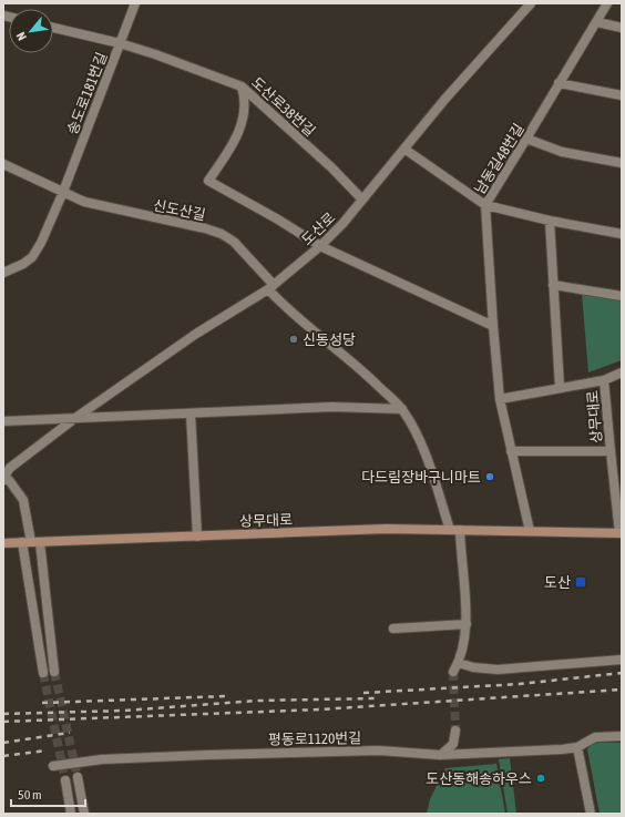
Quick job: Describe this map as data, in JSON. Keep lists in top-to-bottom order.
{
  "streets": {
    "main road": ["상무대로"],
    "street": [
      "송도로181번길",
      "도산로38번길",
      "남동길48번길",
      "신도산길",
      "도산로",
      "평동로1120번길"
    ]
  },
  "crossings": [
    ["송도로181번길", "도산로38번길"],
    ["송도로181번길", "신도산길"],
    ["도산로38번길", "도산로"],
    ["남동길48번길", "상무대로"],
    ["신도산길", "도산로"],
    ["신도산길", "상무대로"],
    ["도산로", "상무대로"]
  ],
  "places": {
    "other": ["신동성당", "다드림장바구니마트", "도산동해송하우스"],
    "transit": ["도산"]
  },
  "scale_bar": "50 m",
  "north": "bottom left"
}
